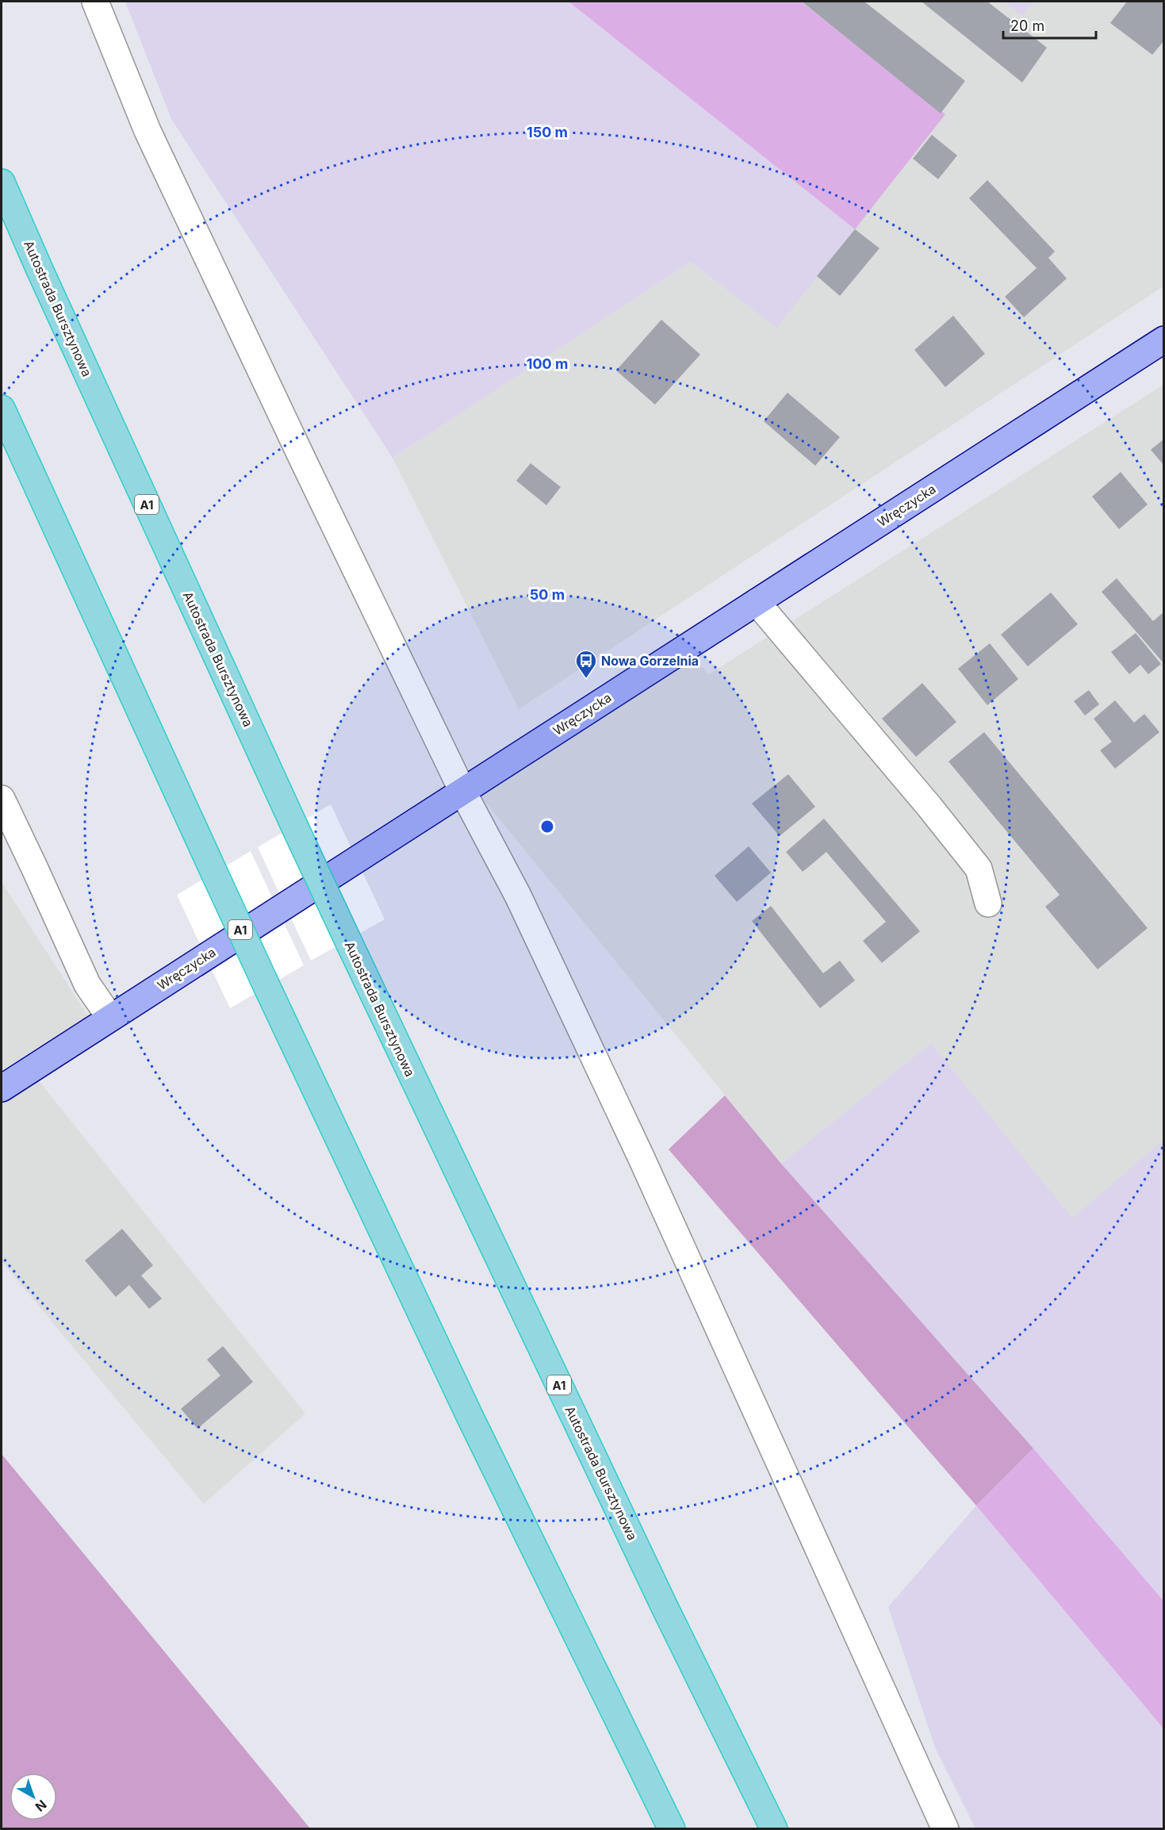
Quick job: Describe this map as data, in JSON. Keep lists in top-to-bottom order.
{
  "streets": {
    "highway": ["Autostrada Bursztynowa", "A1"],
    "main road": ["Wręczycka"]
  },
  "places": {
    "bus stop": ["Nowa Gorzelnia"]
  },
  "scale_bar": "20 m",
  "north": "bottom right",
  "rings": ["150 m", "100 m", "50 m"]
}
